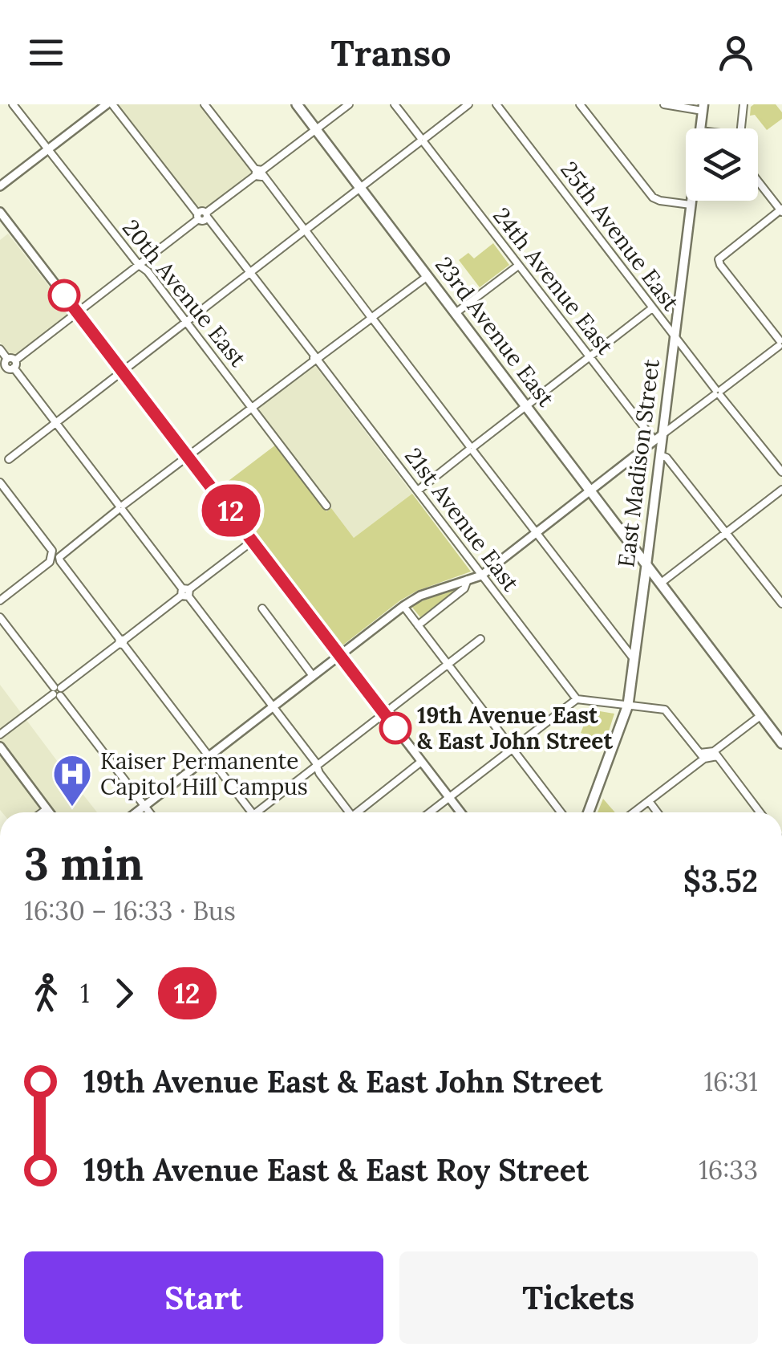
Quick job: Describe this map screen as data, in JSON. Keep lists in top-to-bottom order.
{
  "streets": {
    "main road": ["23rd Avenue East", "East Madison Street"],
    "street": [
      "25th Avenue East",
      "24th Avenue East",
      "20th Avenue East",
      "21st Avenue East"
    ]
  },
  "crossings": [
    ["25th Avenue East", "East Madison Street"],
    ["24th Avenue East", "East Madison Street"],
    ["23rd Avenue East", "East Madison Street"]
  ],
  "places": {
    "other": ["19th Avenue East & East John Street"],
    "hospital": ["Kaiser Permanente Capitol Hill Campus"]
  },
  "lines": ["bus line 12"],
  "page": {
    "header": "Transo",
    "on_map": "12",
    "heading": ["3 min", "16:30 – 16:33 · Bus", "$3.52"],
    "legs": ["1", "12"],
    "list": [
      {
        "name": "19th Avenue East & East John Street",
        "value": "16:31"
      },
      {
        "name": "19th Avenue East & East Roy Street",
        "value": "16:33"
      }
    ],
    "buttons": ["Start", "Tickets"]
  }
}
